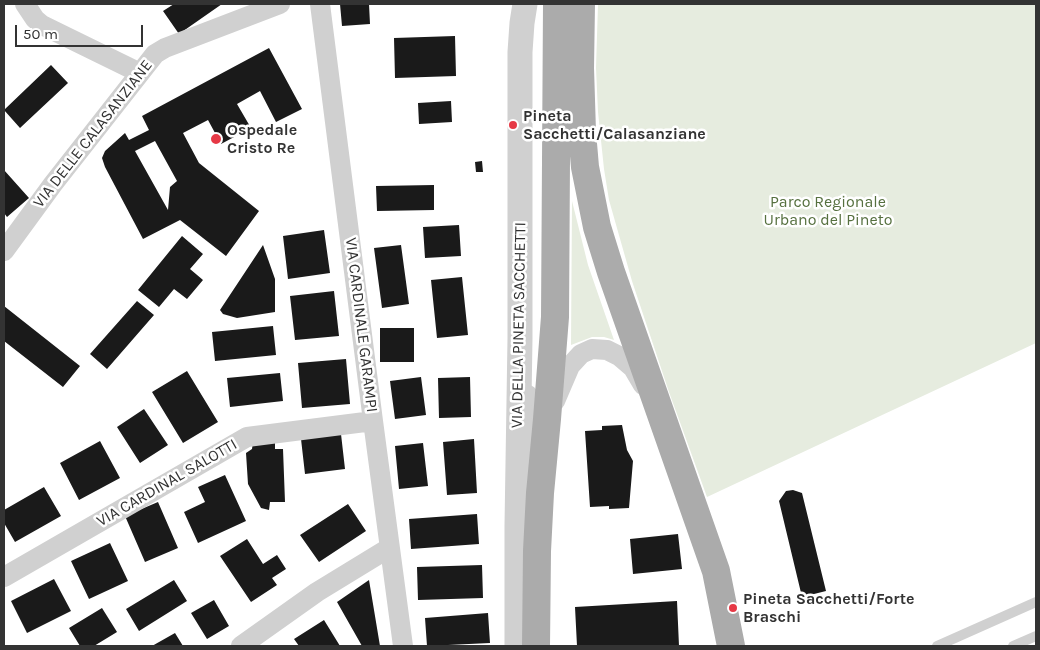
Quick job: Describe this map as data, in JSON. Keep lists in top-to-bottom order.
{
  "streets": {
    "main road": ["VIA DELLA PINETA SACCHETTI"],
    "street": ["VIA DELLE CALASANZIANE", "VIA CARDINALE GARAMPI", "VIA CARDINAL SALOTTI"]
  },
  "crossings": [
    ["VIA CARDINALE GARAMPI", "VIA CARDINAL SALOTTI"]
  ],
  "parks": ["Parco Regionale Urbano del Pineto"],
  "places": ["Pineta Sacchetti/Calasanziane", "Ospedale Cristo Re", "Pineta Sacchetti/Forte Braschi"],
  "scale_bar": "50 m"
}
